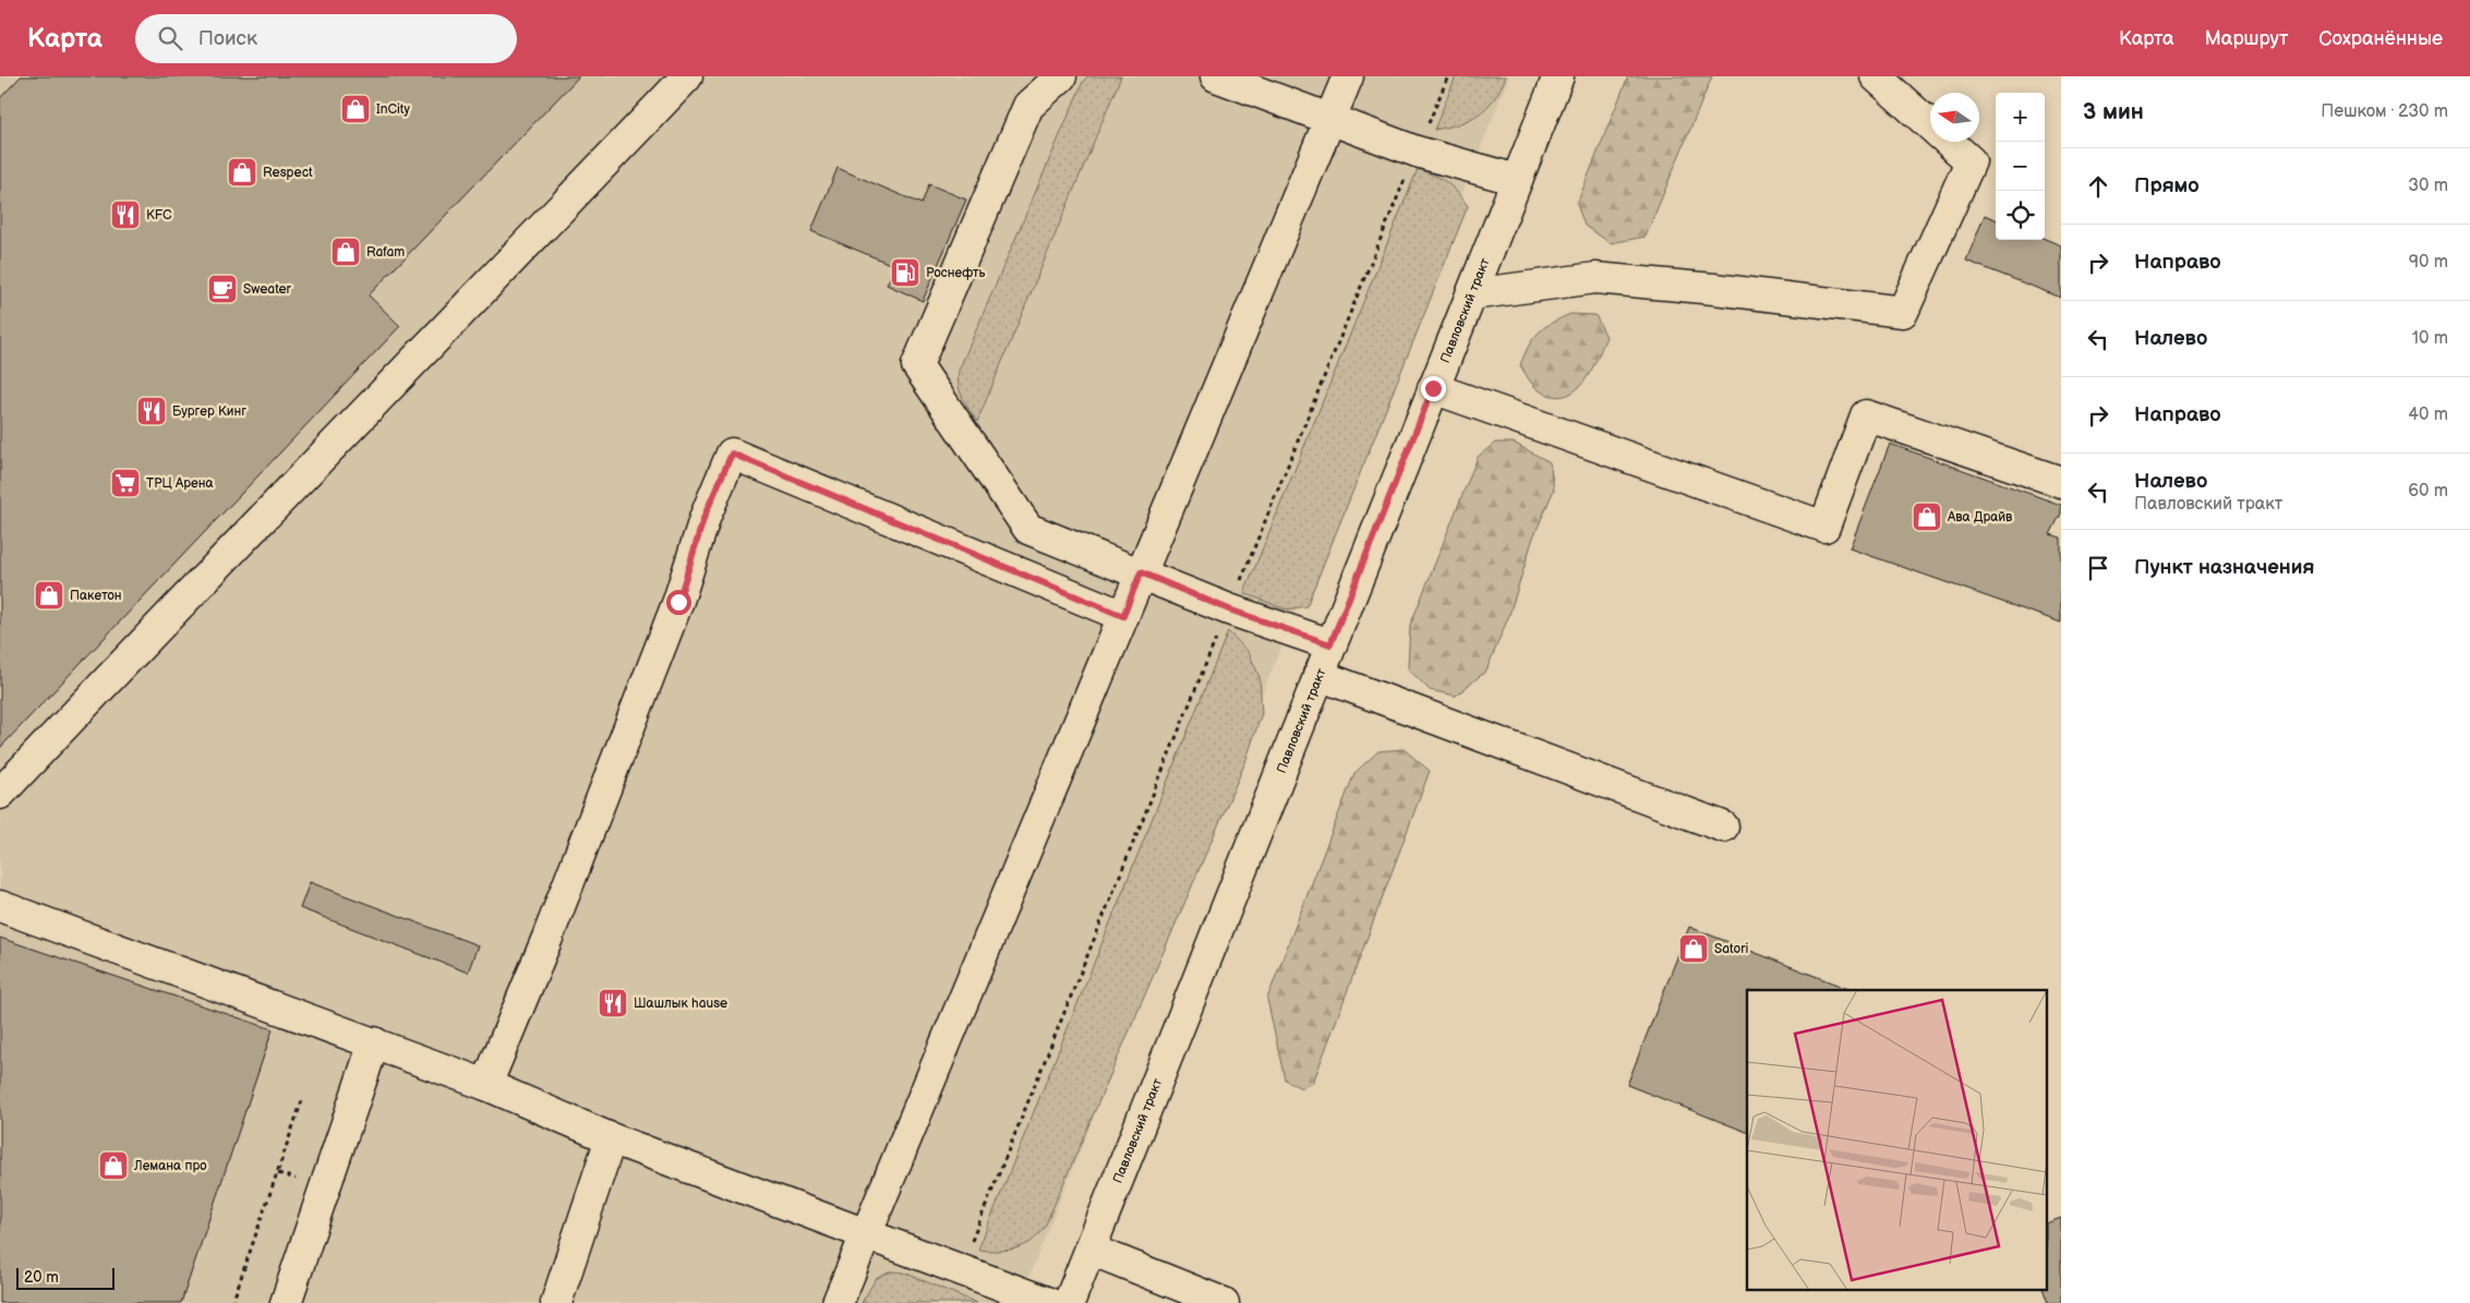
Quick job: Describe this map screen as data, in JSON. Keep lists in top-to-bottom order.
{
  "streets": {
    "main road": ["Павловский тракт"]
  },
  "places": {
    "shop": [
      "InCity",
      "Respect",
      "Rafam",
      "Ава Драйв",
      "Пакетон",
      "Satori",
      "Лемана про"
    ],
    "restaurant": ["KFC", "Бургер Кинг", "Шашлык hause"],
    "fuel station": ["Роснефть"],
    "cafe": ["Sweater"],
    "supermarket": ["ТРЦ Арена"]
  },
  "scale_bar": "20 m",
  "north": "left",
  "page": {
    "header": "Карта",
    "search": "Поиск",
    "nav": ["Карта", "Маршрут", "Сохранённые"],
    "heading": ["3 мин", "Пешком · 230 m"],
    "map_buttons": ["+", "−"],
    "list": [
      ["Прямо", "30 m"],
      ["Направо", "90 m"],
      ["Налево", "10 m"],
      ["Направо", "40 m"],
      ["Налево", "Павловский тракт", "60 m"],
      "Пункт назначения"
    ],
    "scale": "20 m"
  }
}
